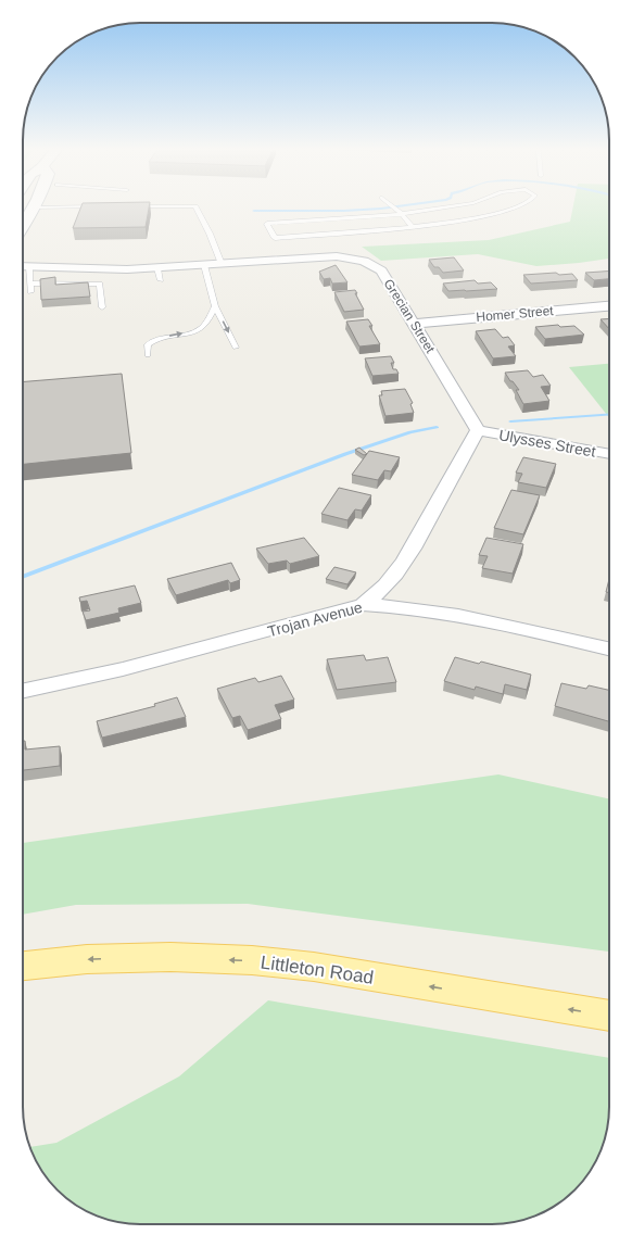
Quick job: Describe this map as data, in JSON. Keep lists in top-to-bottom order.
{
  "streets": {
    "main road": ["Littleton Road"],
    "street": [
      "Homer Street",
      "Grecian Street",
      "Ulysses Street",
      "Trojan Avenue"
    ]
  },
  "crossings": [
    ["Homer Street", "Grecian Street"],
    ["Grecian Street", "Ulysses Street"]
  ],
  "one_way": ["Littleton Road"]
}
